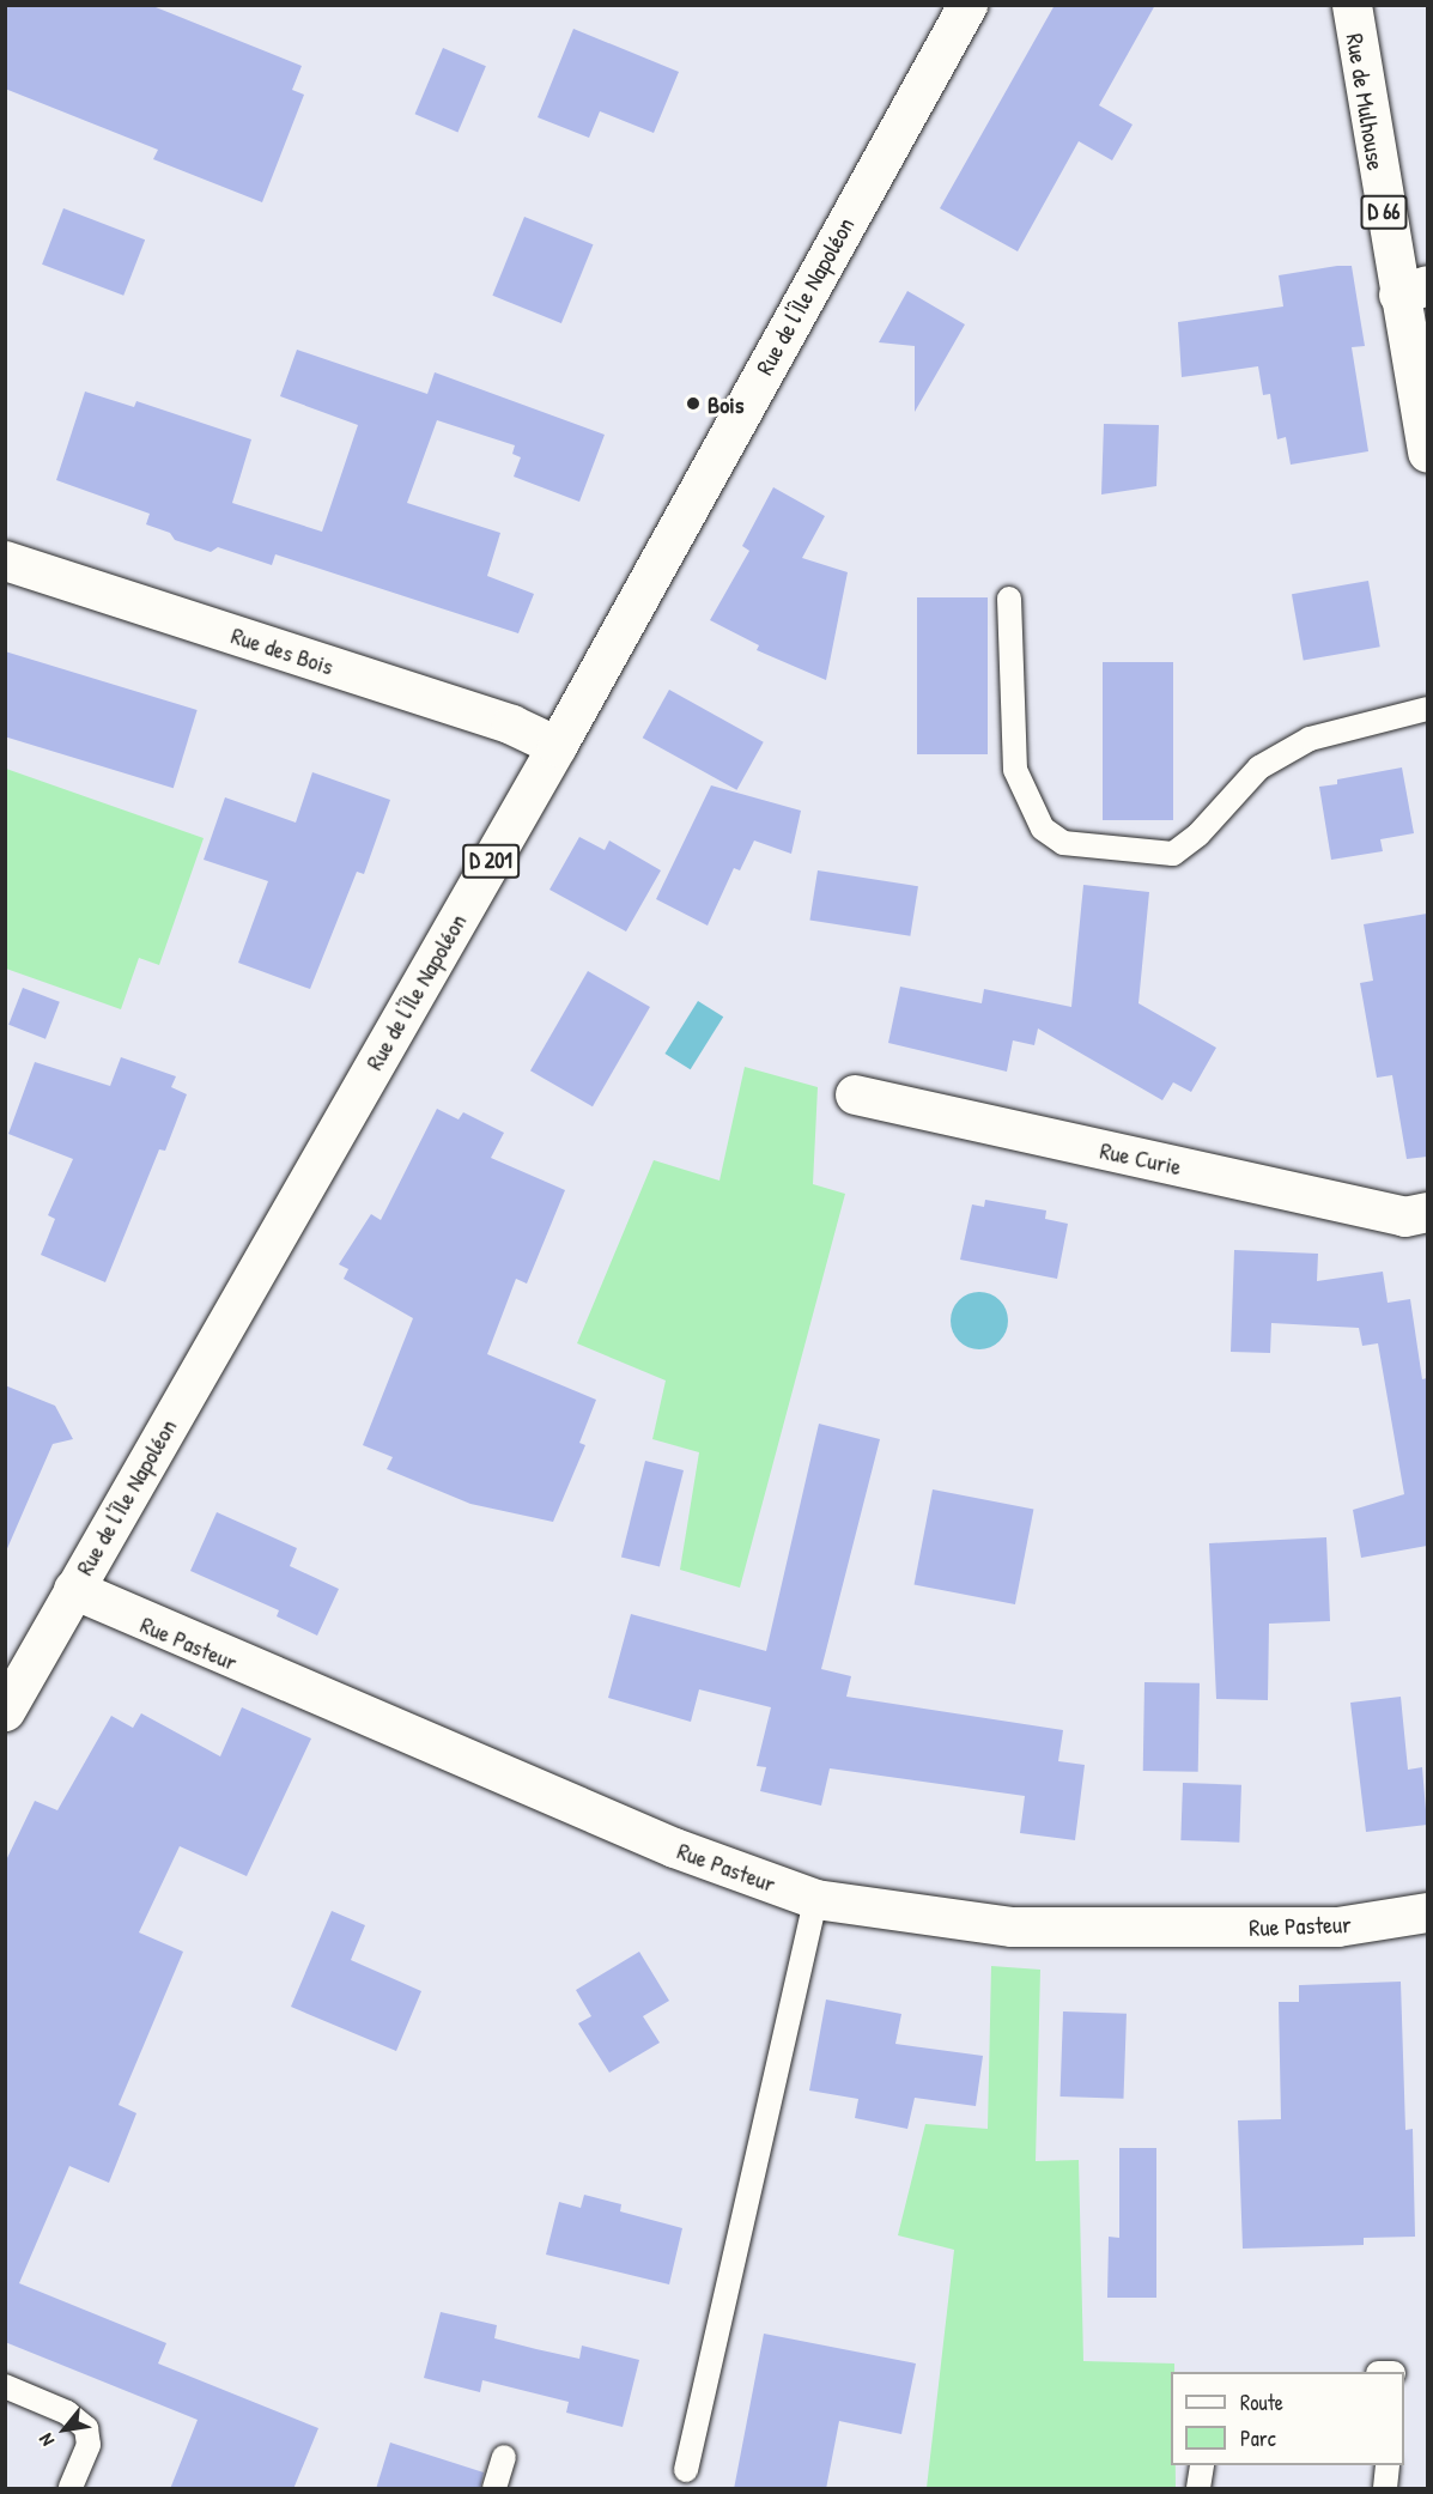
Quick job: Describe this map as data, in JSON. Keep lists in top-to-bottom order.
{
  "streets": {
    "street": [
      "Rue de Mulhouse",
      "D 66",
      "Rue de l'Île Napoléon",
      "Rue des Bois",
      "D 201",
      "Rue Curie",
      "Rue Pasteur"
    ]
  },
  "crossings": [
    ["Rue de l'Île Napoléon", "Rue des Bois"],
    ["Rue de l'Île Napoléon", "Rue Pasteur"]
  ],
  "places": ["Bois"],
  "legend": ["Route", "Parc"],
  "north": "bottom left"
}
